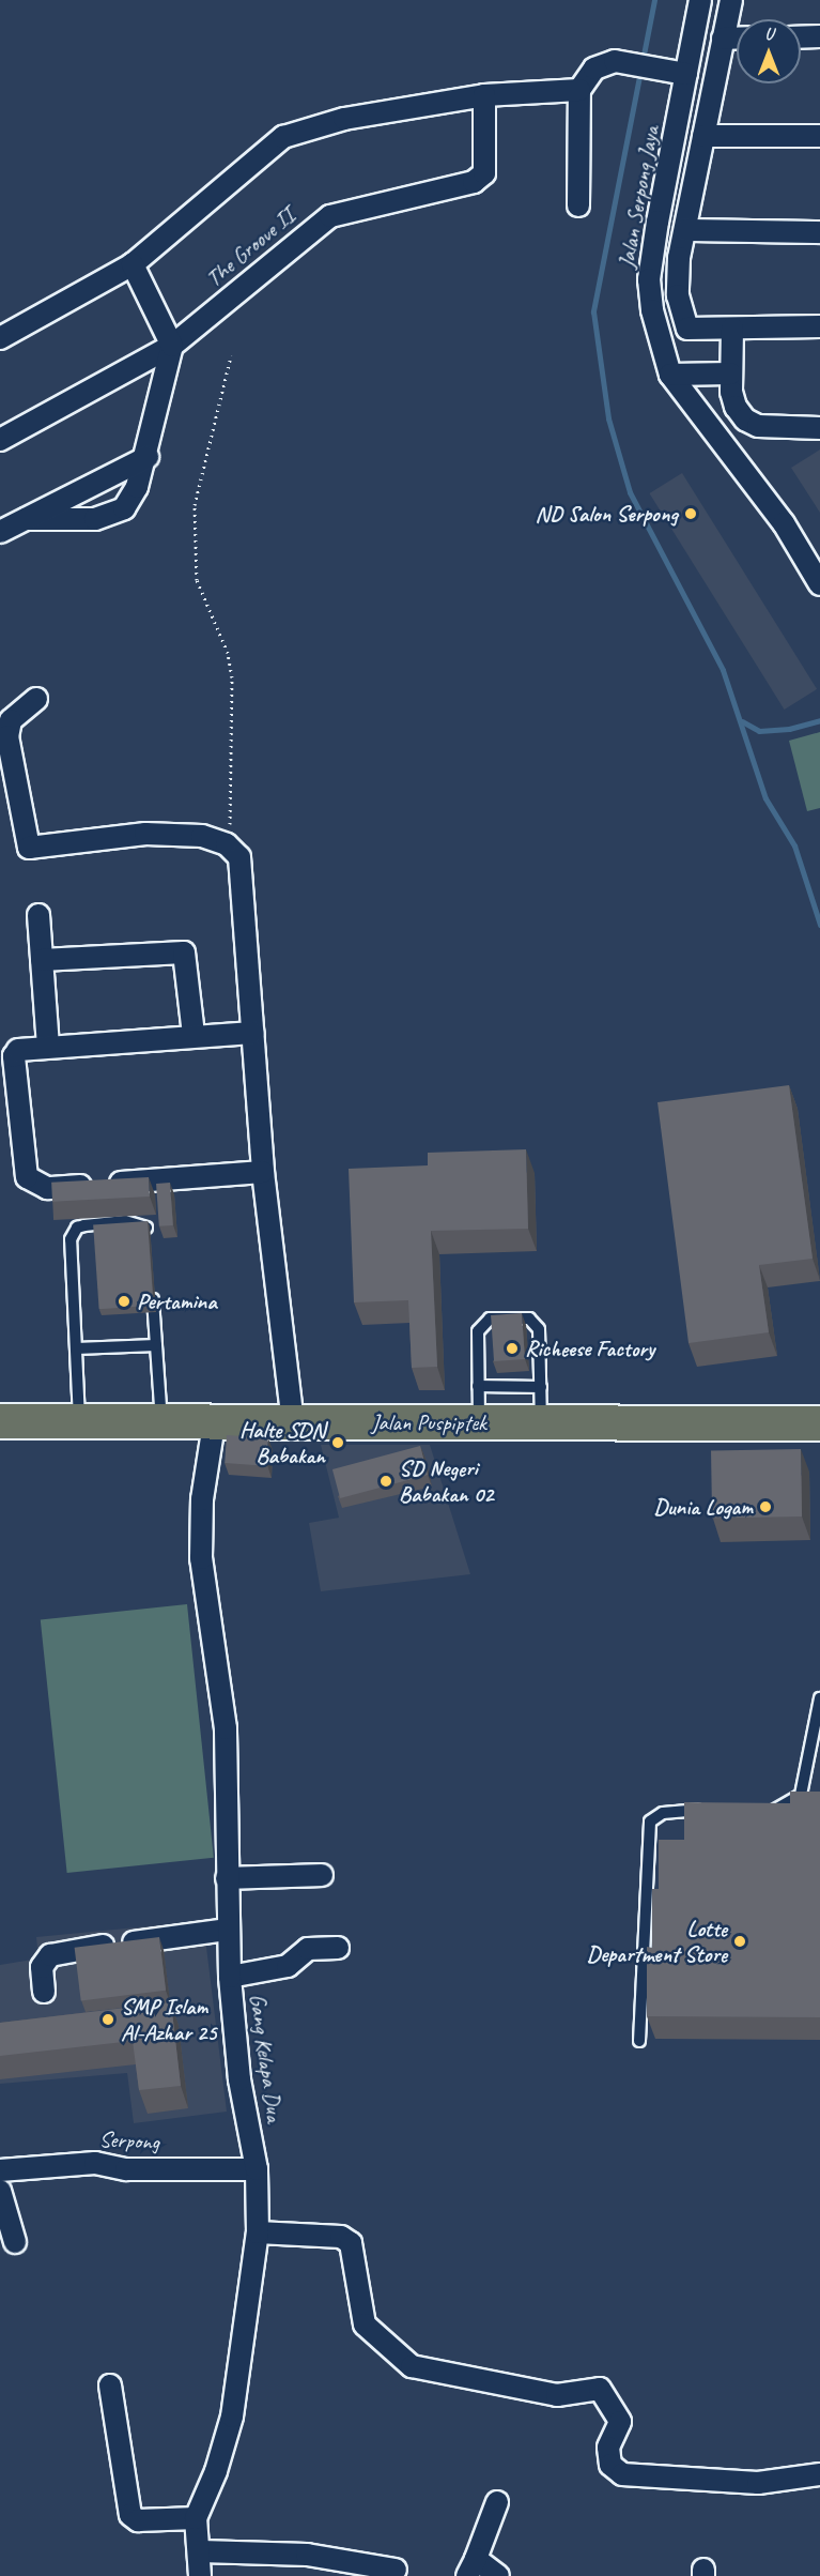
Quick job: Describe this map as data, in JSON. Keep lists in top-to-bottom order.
{
  "streets": {
    "main road": ["Jalan Puspiptek"],
    "street": [
      "Jalan Serpong Jaya",
      "The Groove II",
      "Gang Kelapa Dua",
      "Serpong"
    ]
  },
  "crossings": [
    ["Jalan Puspiptek", "Gang Kelapa Dua"],
    ["Gang Kelapa Dua", "Serpong"]
  ],
  "places": [
    "ND Salon Serpong",
    "Pertamina",
    "Richeese Factory",
    "Halte SDN Babakan",
    "SD Negeri Babakan 02",
    "Dunia Logam",
    "Lotte Department Store",
    "SMP Islam Al-Azhar 25"
  ],
  "north": "top"
}
